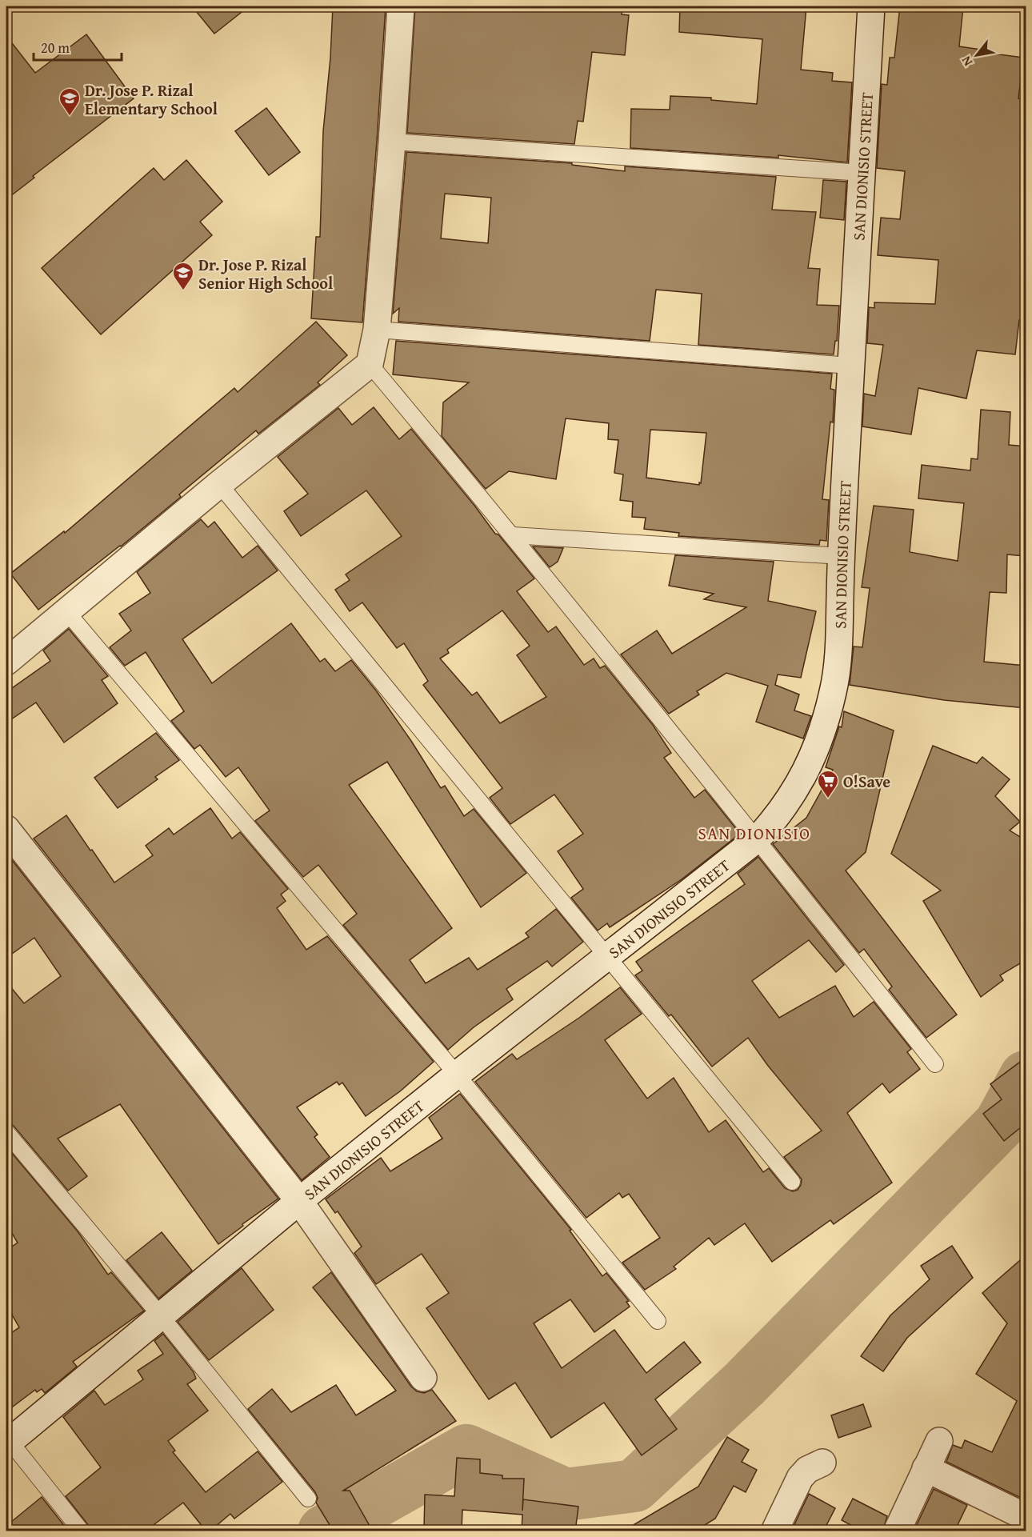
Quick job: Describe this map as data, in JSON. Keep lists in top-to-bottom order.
{
  "streets": {
    "street": ["SAN DIONISIO STREET"]
  },
  "districts": ["SAN DIONISIO"],
  "places": {
    "school or university": ["Dr. Jose P. Rizal Elementary School", "Dr. Jose P. Rizal Senior High School"],
    "supermarket": ["O!Save"]
  },
  "scale_bar": "20 m",
  "north": "bottom left"
}
